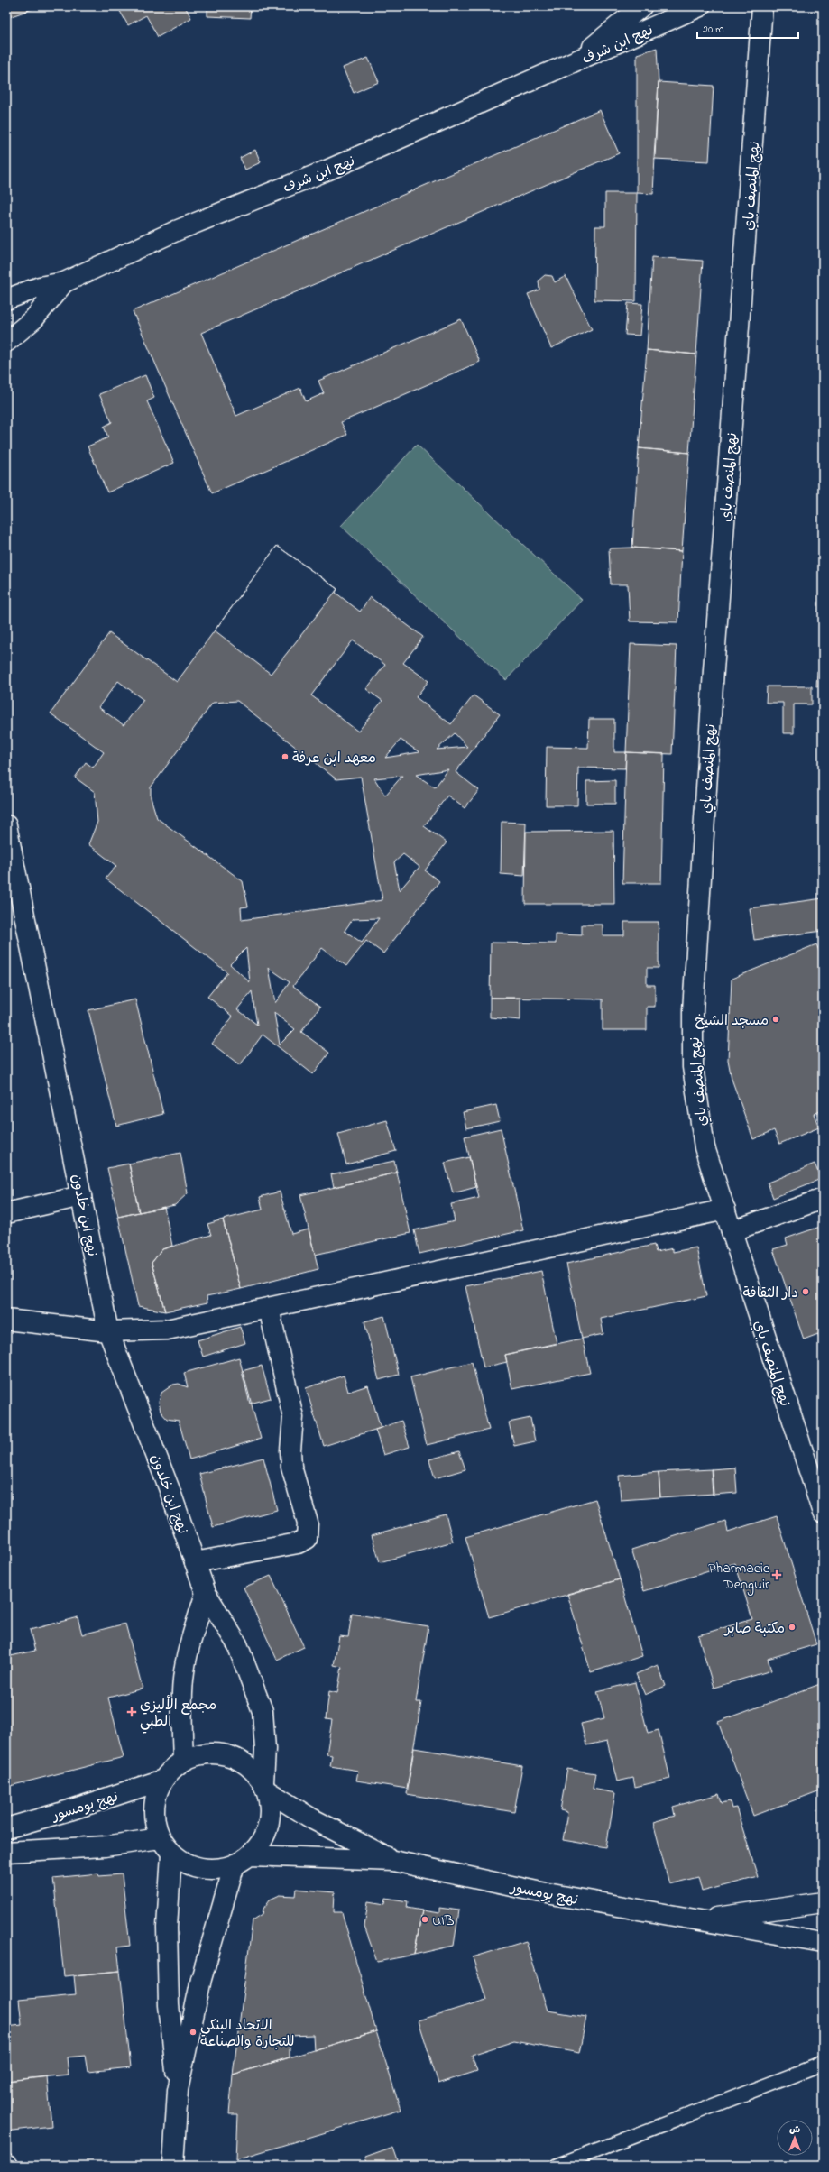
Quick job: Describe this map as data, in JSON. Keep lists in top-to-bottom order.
{
  "streets": {
    "street": [
      "نهج ابن شرف",
      "نهج المنصف باي",
      "نهج ابن خلدون",
      "نهج بومسور"
    ]
  },
  "crossings": [
    ["نهج ابن خلدون", "نهج بومسور"]
  ],
  "places": {
    "other": [
      "معهد ابن عرفة",
      "مسجد الشيخ",
      "دار الثقافة",
      "مكتبة صابر",
      "UIB",
      "الاتحاد البنكي للتجارة والصناعة"
    ],
    "health": ["Pharmacie Denguir", "مجمع الأليزي الطبي"]
  },
  "scale_bar": "20 m",
  "north": "top"
}
